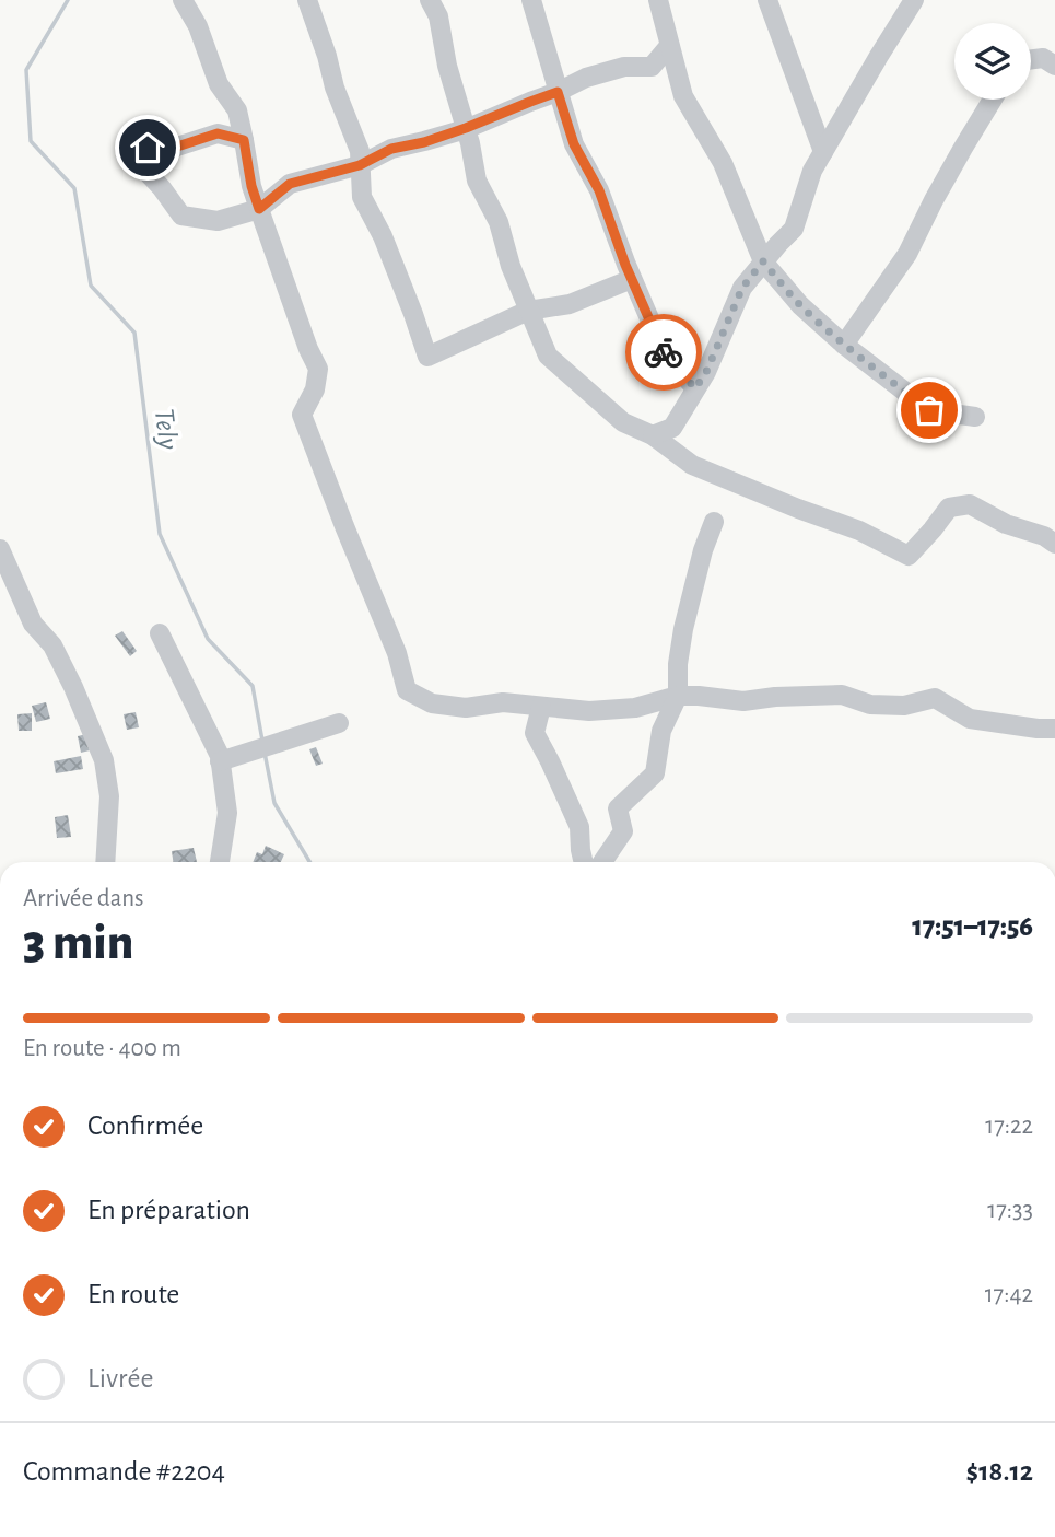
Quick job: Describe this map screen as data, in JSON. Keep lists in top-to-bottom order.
{
  "water": ["Tely"],
  "page": {
    "heading": ["3 min", "Arrivée dans", "17:51–17:56"],
    "panel": ["Commande #2204", "$18.12"],
    "bar": "En route · 400 m",
    "list": [
      ["Confirmée", "17:22"],
      ["En préparation", "17:33"],
      ["En route", "17:42"],
      "Livrée"
    ]
  }
}
